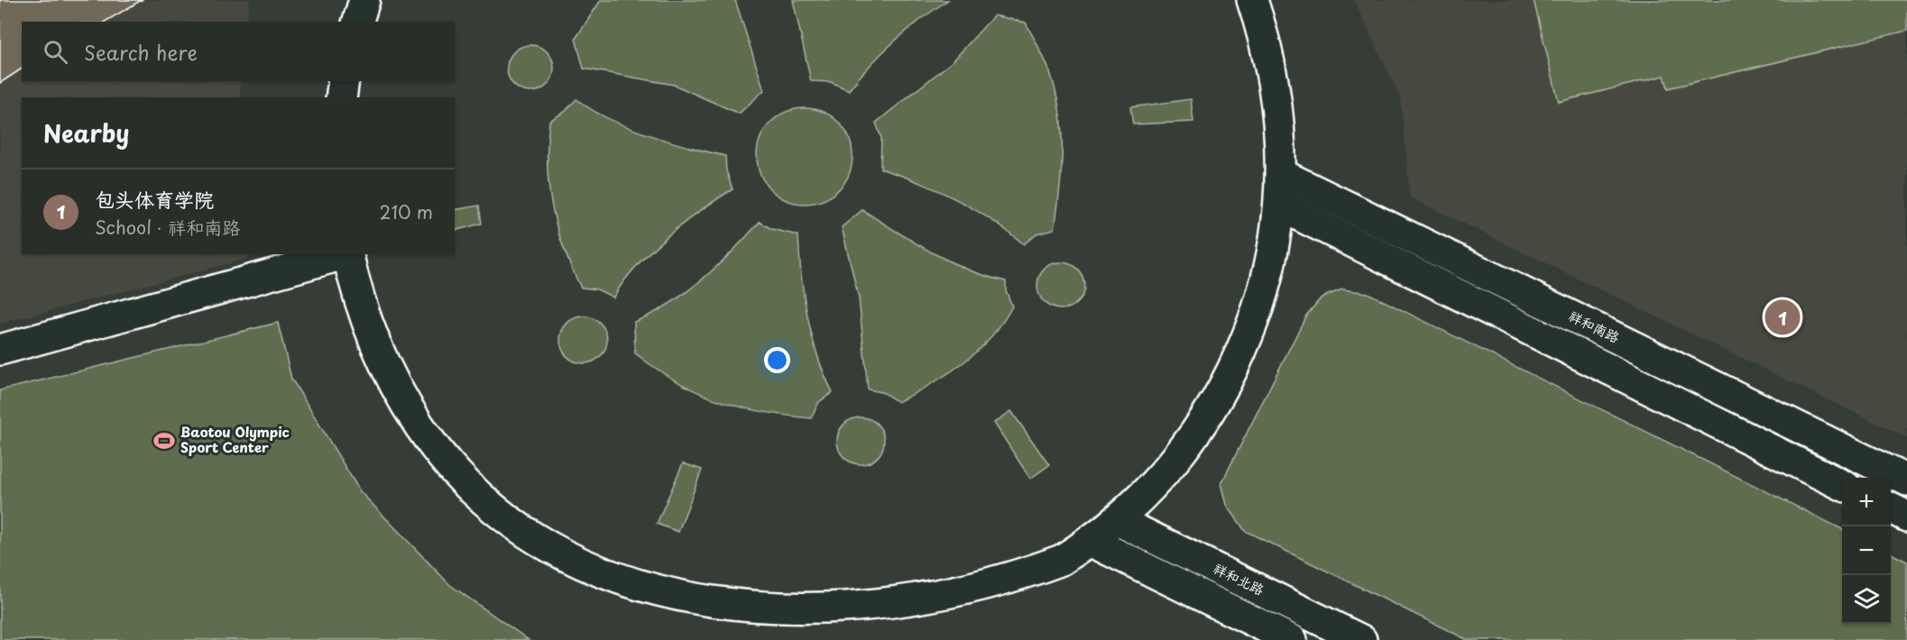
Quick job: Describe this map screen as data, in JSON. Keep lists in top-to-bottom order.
{
  "streets": {
    "street": ["祥和南路", "祥和北路"]
  },
  "places": {
    "sports": ["Baotou Olympic Sport Center"]
  },
  "page": {
    "search": "Search here",
    "heading": "Nearby",
    "list": [
      {
        "mark": "1",
        "name": "包头体育学院",
        "note": "School · 祥和南路",
        "value": "210 m"
      }
    ],
    "pins": "1",
    "map_buttons": ["+", "−"]
  }
}
